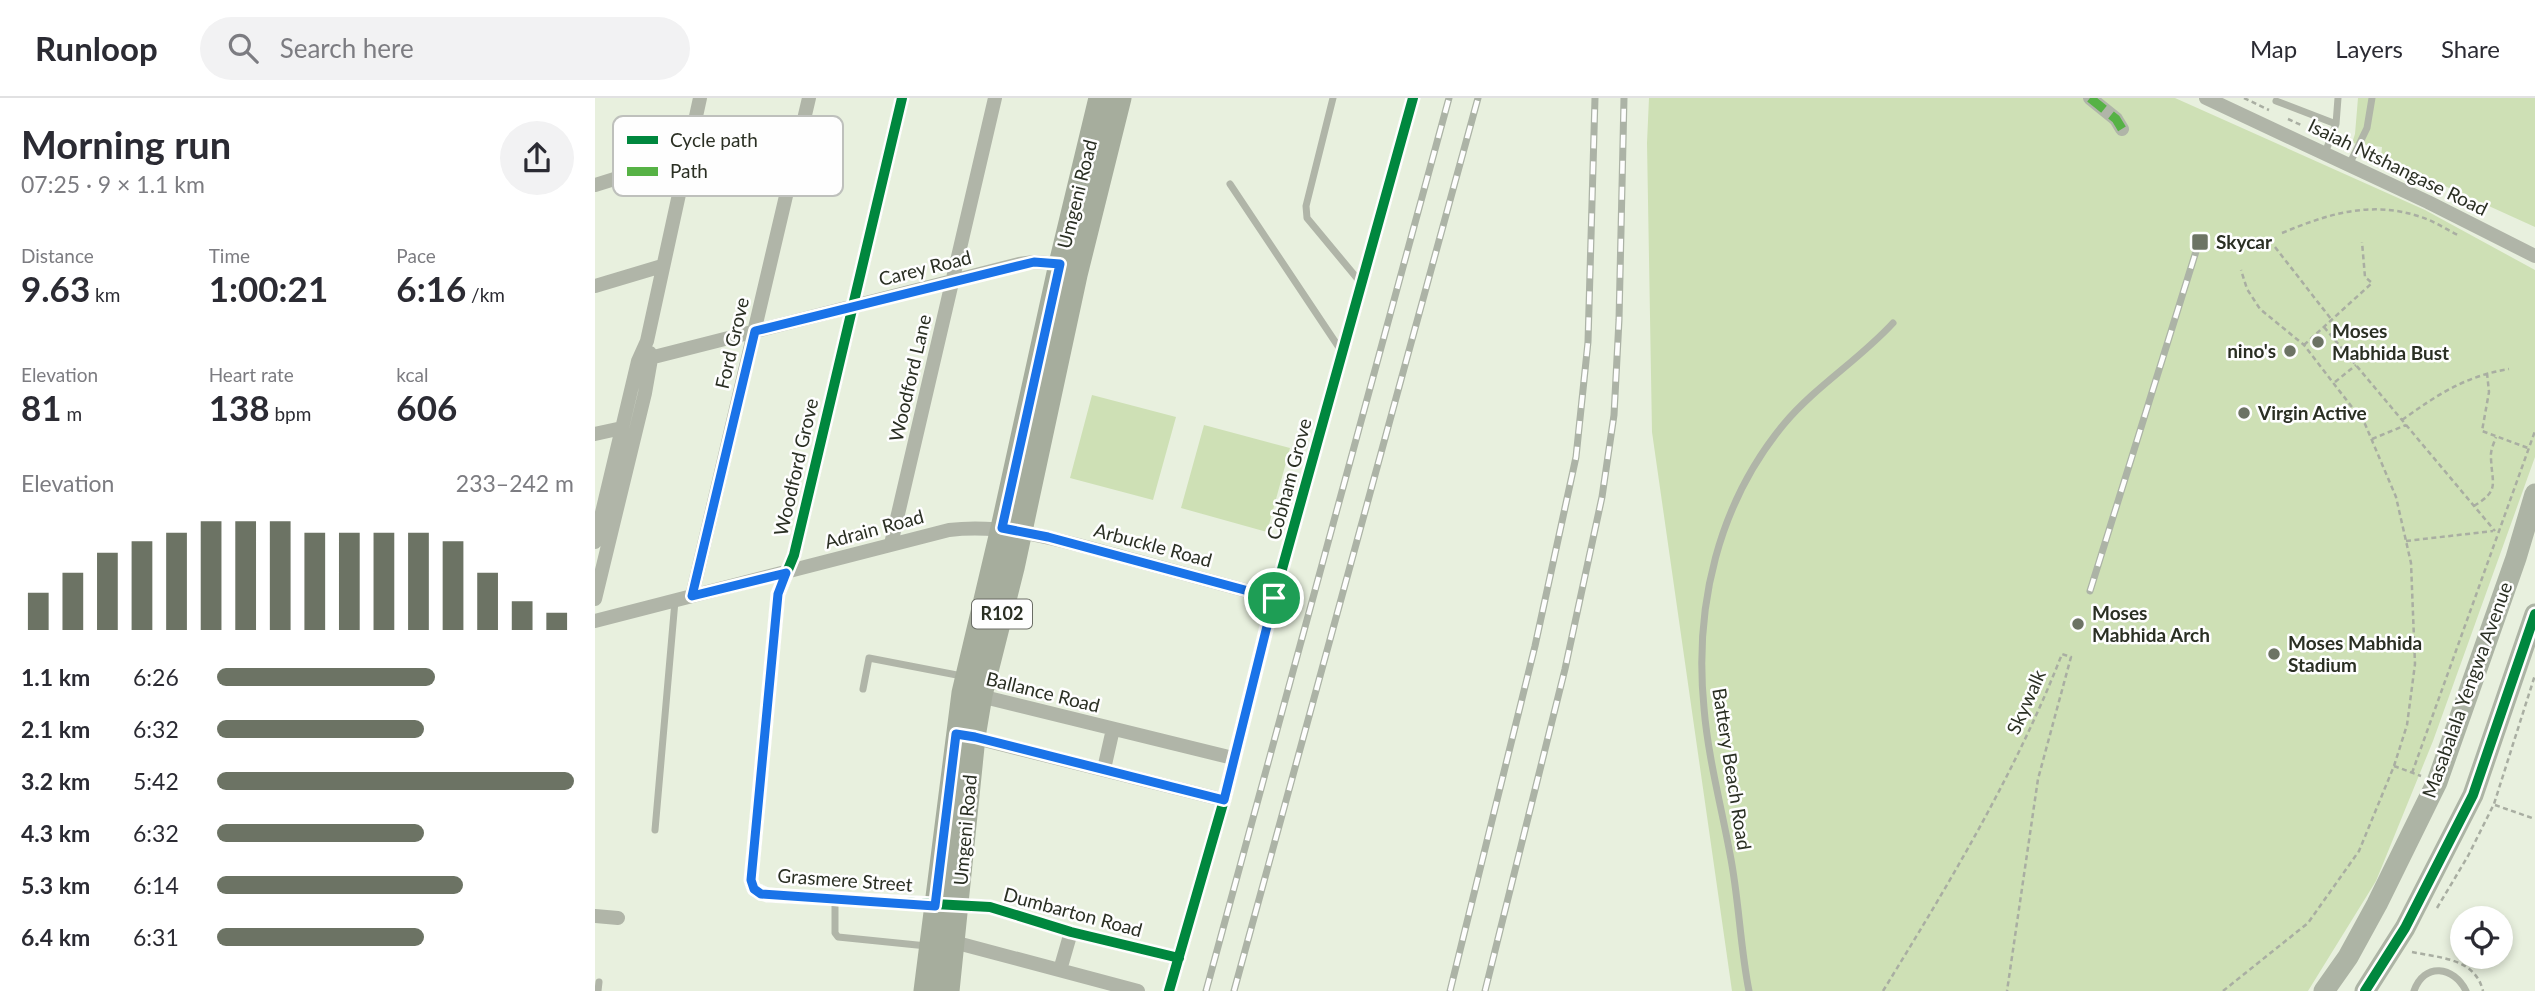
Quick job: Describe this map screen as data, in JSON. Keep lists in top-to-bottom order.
{
  "streets": {
    "main road": ["Umgeni Road", "R102", "Masabalala Yengwa Avenue"],
    "street": [
      "Isaiah Ntshangase Road",
      "Carey Road",
      "Ford Grove",
      "Woodford Lane",
      "Woodford Grove",
      "Cobham Grove",
      "Adrain Road",
      "Arbuckle Road",
      "Ballance Road",
      "Grasmere Street",
      "Dumbarton Road"
    ],
    "lane": ["Battery Beach Road"],
    "path": ["Skywalk"]
  },
  "crossings": [
    ["Umgeni Road", "Carey Road"],
    ["Umgeni Road", "Adrain Road"],
    ["Umgeni Road", "Arbuckle Road"],
    ["Umgeni Road", "Ballance Road"],
    ["Umgeni Road", "Grasmere Street"],
    ["Umgeni Road", "Dumbarton Road"],
    ["Carey Road", "Ford Grove"],
    ["Carey Road", "Woodford Lane"],
    ["Carey Road", "Woodford Grove"],
    ["Ford Grove", "Adrain Road"],
    ["Woodford Lane", "Adrain Road"],
    ["Woodford Grove", "Adrain Road"],
    ["Woodford Grove", "Grasmere Street"],
    ["Cobham Grove", "Arbuckle Road"],
    ["Cobham Grove", "Ballance Road"],
    ["Cobham Grove", "Dumbarton Road"],
    ["Adrain Road", "Arbuckle Road"],
    ["Grasmere Street", "Dumbarton Road"]
  ],
  "places": {
    "transit": ["Skycar"],
    "other": [
      "Moses Mabhida Bust",
      "nino's",
      "Virgin Active",
      "Moses Mabhida Arch",
      "Moses Mabhida Stadium"
    ]
  },
  "legend": ["Cycle path", "Path"],
  "page": {
    "header": "Runloop",
    "search": "Search here",
    "nav": ["Map", "Layers", "Share"],
    "heading": ["Morning run", "07:25 · 9 × 1.1 km"],
    "stats": [
      ["Distance", "9.63 km"],
      ["Time", "1:00:21"],
      ["Pace", "6:16 /km"],
      ["Elevation", "81 m"],
      ["Heart rate", "138 bpm"],
      ["kcal", "606"]
    ],
    "chart": ["Elevation", "233–242 m"],
    "list": [
      {
        "name": "1.1 km",
        "note": "6:26"
      },
      {
        "name": "2.1 km",
        "note": "6:32"
      },
      {
        "name": "3.2 km",
        "note": "5:42"
      },
      {
        "name": "4.3 km",
        "note": "6:32"
      },
      {
        "name": "5.3 km",
        "note": "6:14"
      },
      {
        "name": "6.4 km",
        "note": "6:31"
      }
    ]
  }
}
